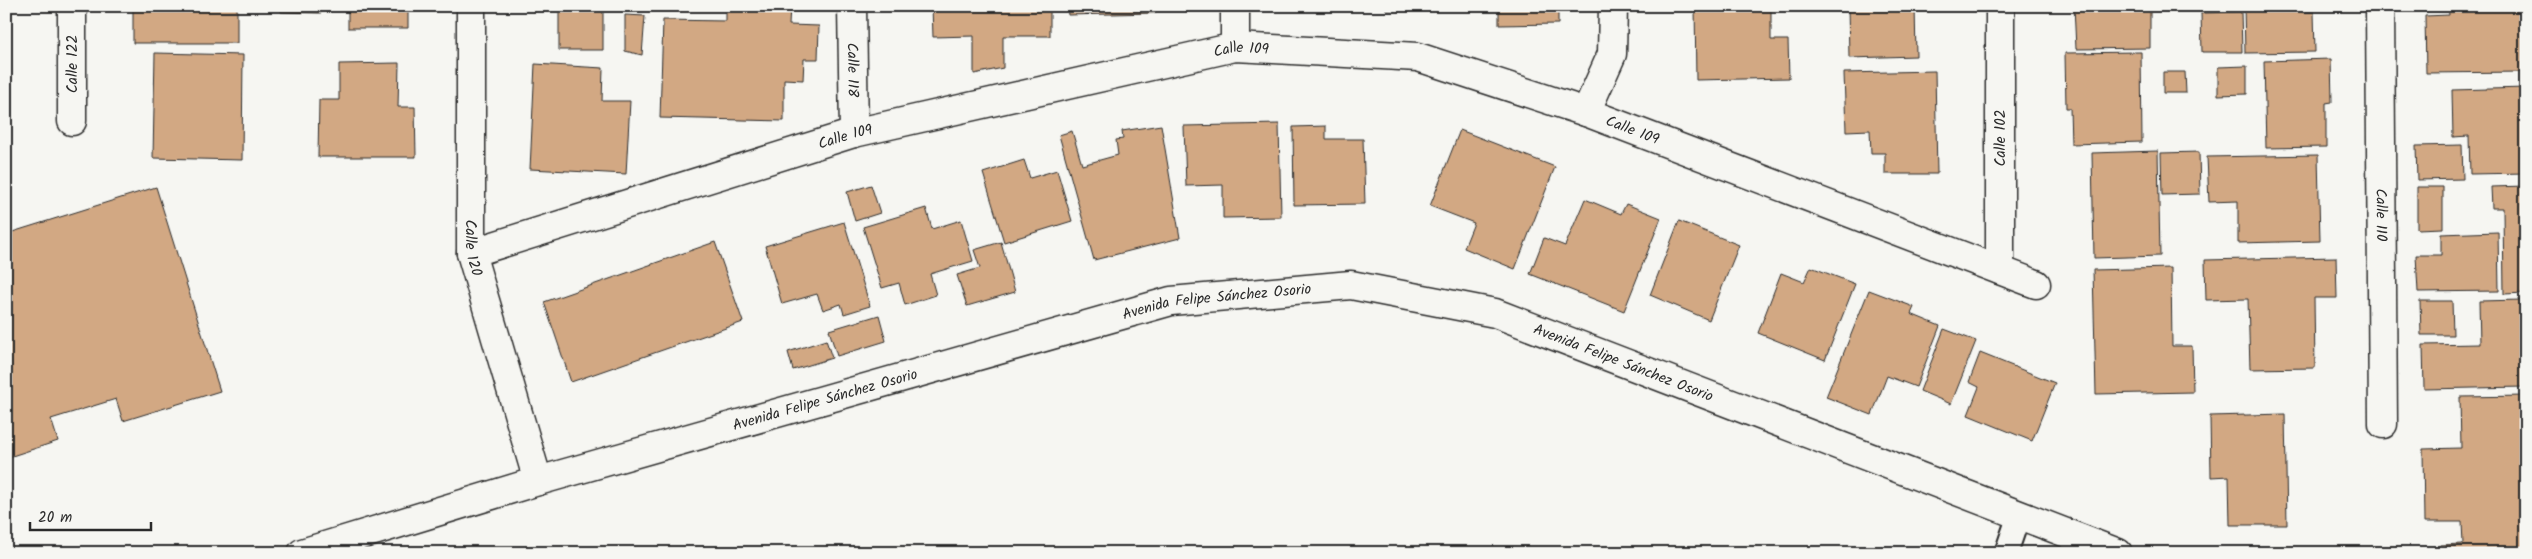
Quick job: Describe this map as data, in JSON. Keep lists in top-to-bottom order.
{
  "streets": {
    "street": [
      "Calle 109",
      "Calle 122",
      "Calle 118",
      "Calle 102",
      "Calle 110",
      "Calle 120",
      "Avenida Felipe Sánchez Osorio"
    ]
  },
  "crossings": [
    ["Calle 109", "Calle 118"],
    ["Calle 109", "Calle 102"],
    ["Calle 109", "Calle 120"],
    ["Calle 120", "Avenida Felipe Sánchez Osorio"]
  ],
  "scale_bar": "20 m"
}
